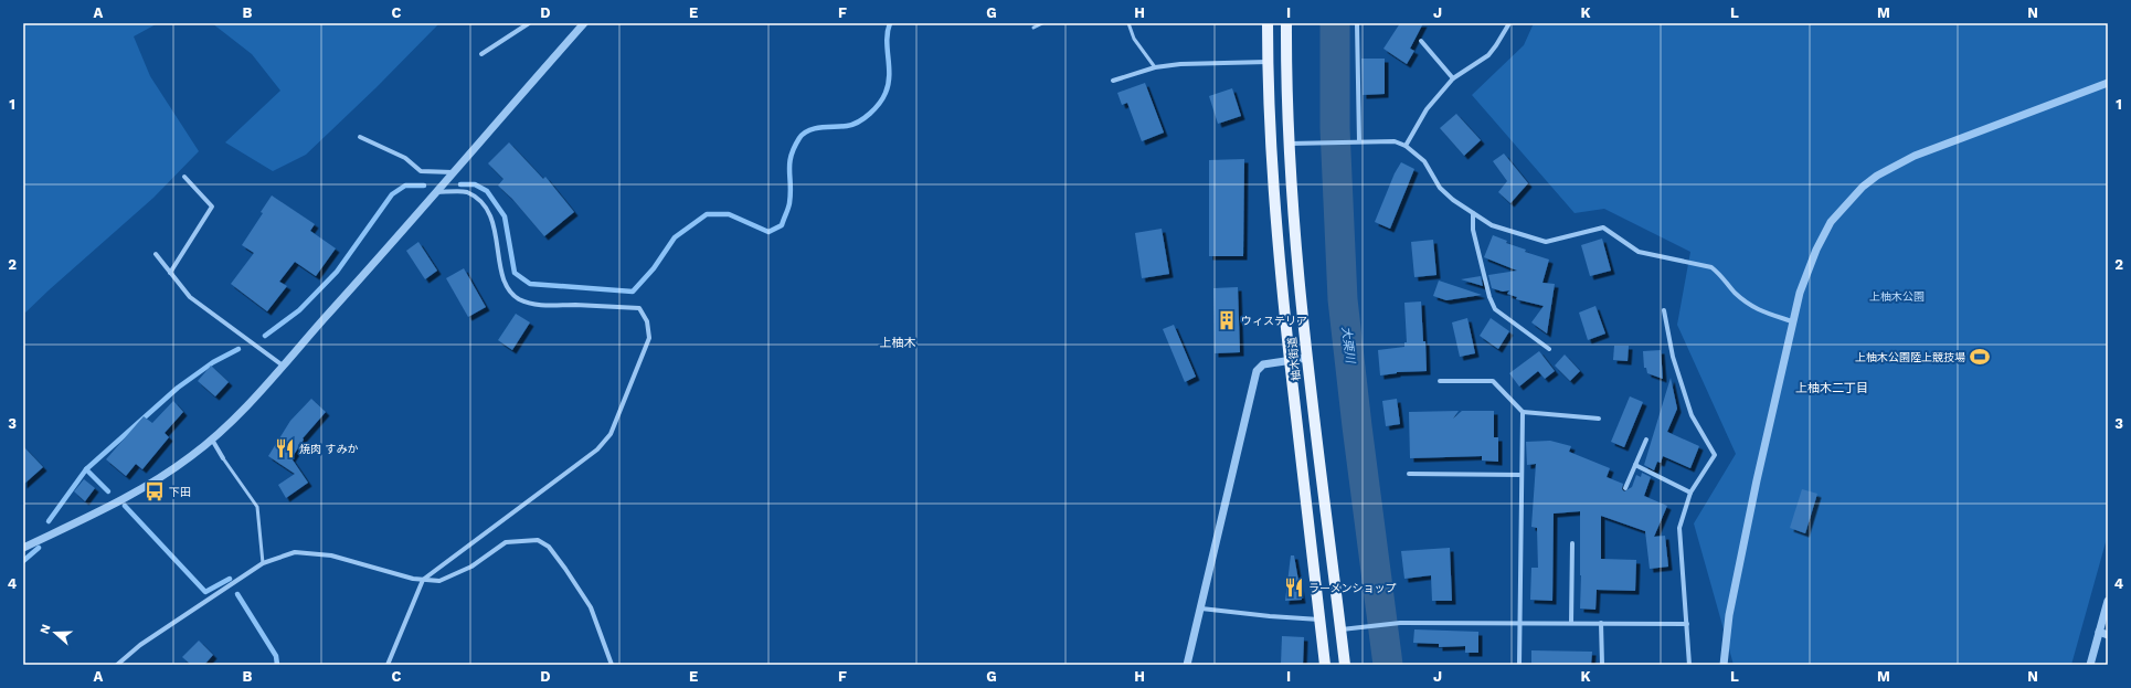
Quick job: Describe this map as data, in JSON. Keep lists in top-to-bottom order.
{
  "streets": {
    "main road": ["柚木街道"]
  },
  "districts": ["上柚木", "上柚木二丁目"],
  "water": ["大栗川"],
  "parks": ["上柚木公園"],
  "places": {
    "building": ["ウィステリア"],
    "sports": ["上柚木公園陸上競技場"],
    "restaurant": ["焼肉 すみか", "ラーメンショップ"],
    "bus stop": ["下田"]
  },
  "north": "left",
  "grid": {
    "columns": [
      "A",
      "B",
      "C",
      "D",
      "E",
      "F",
      "G",
      "H",
      "I",
      "J",
      "K",
      "L",
      "M",
      "N"
    ],
    "rows": [
      "1",
      "2",
      "3",
      "4"
    ]
  }
}
